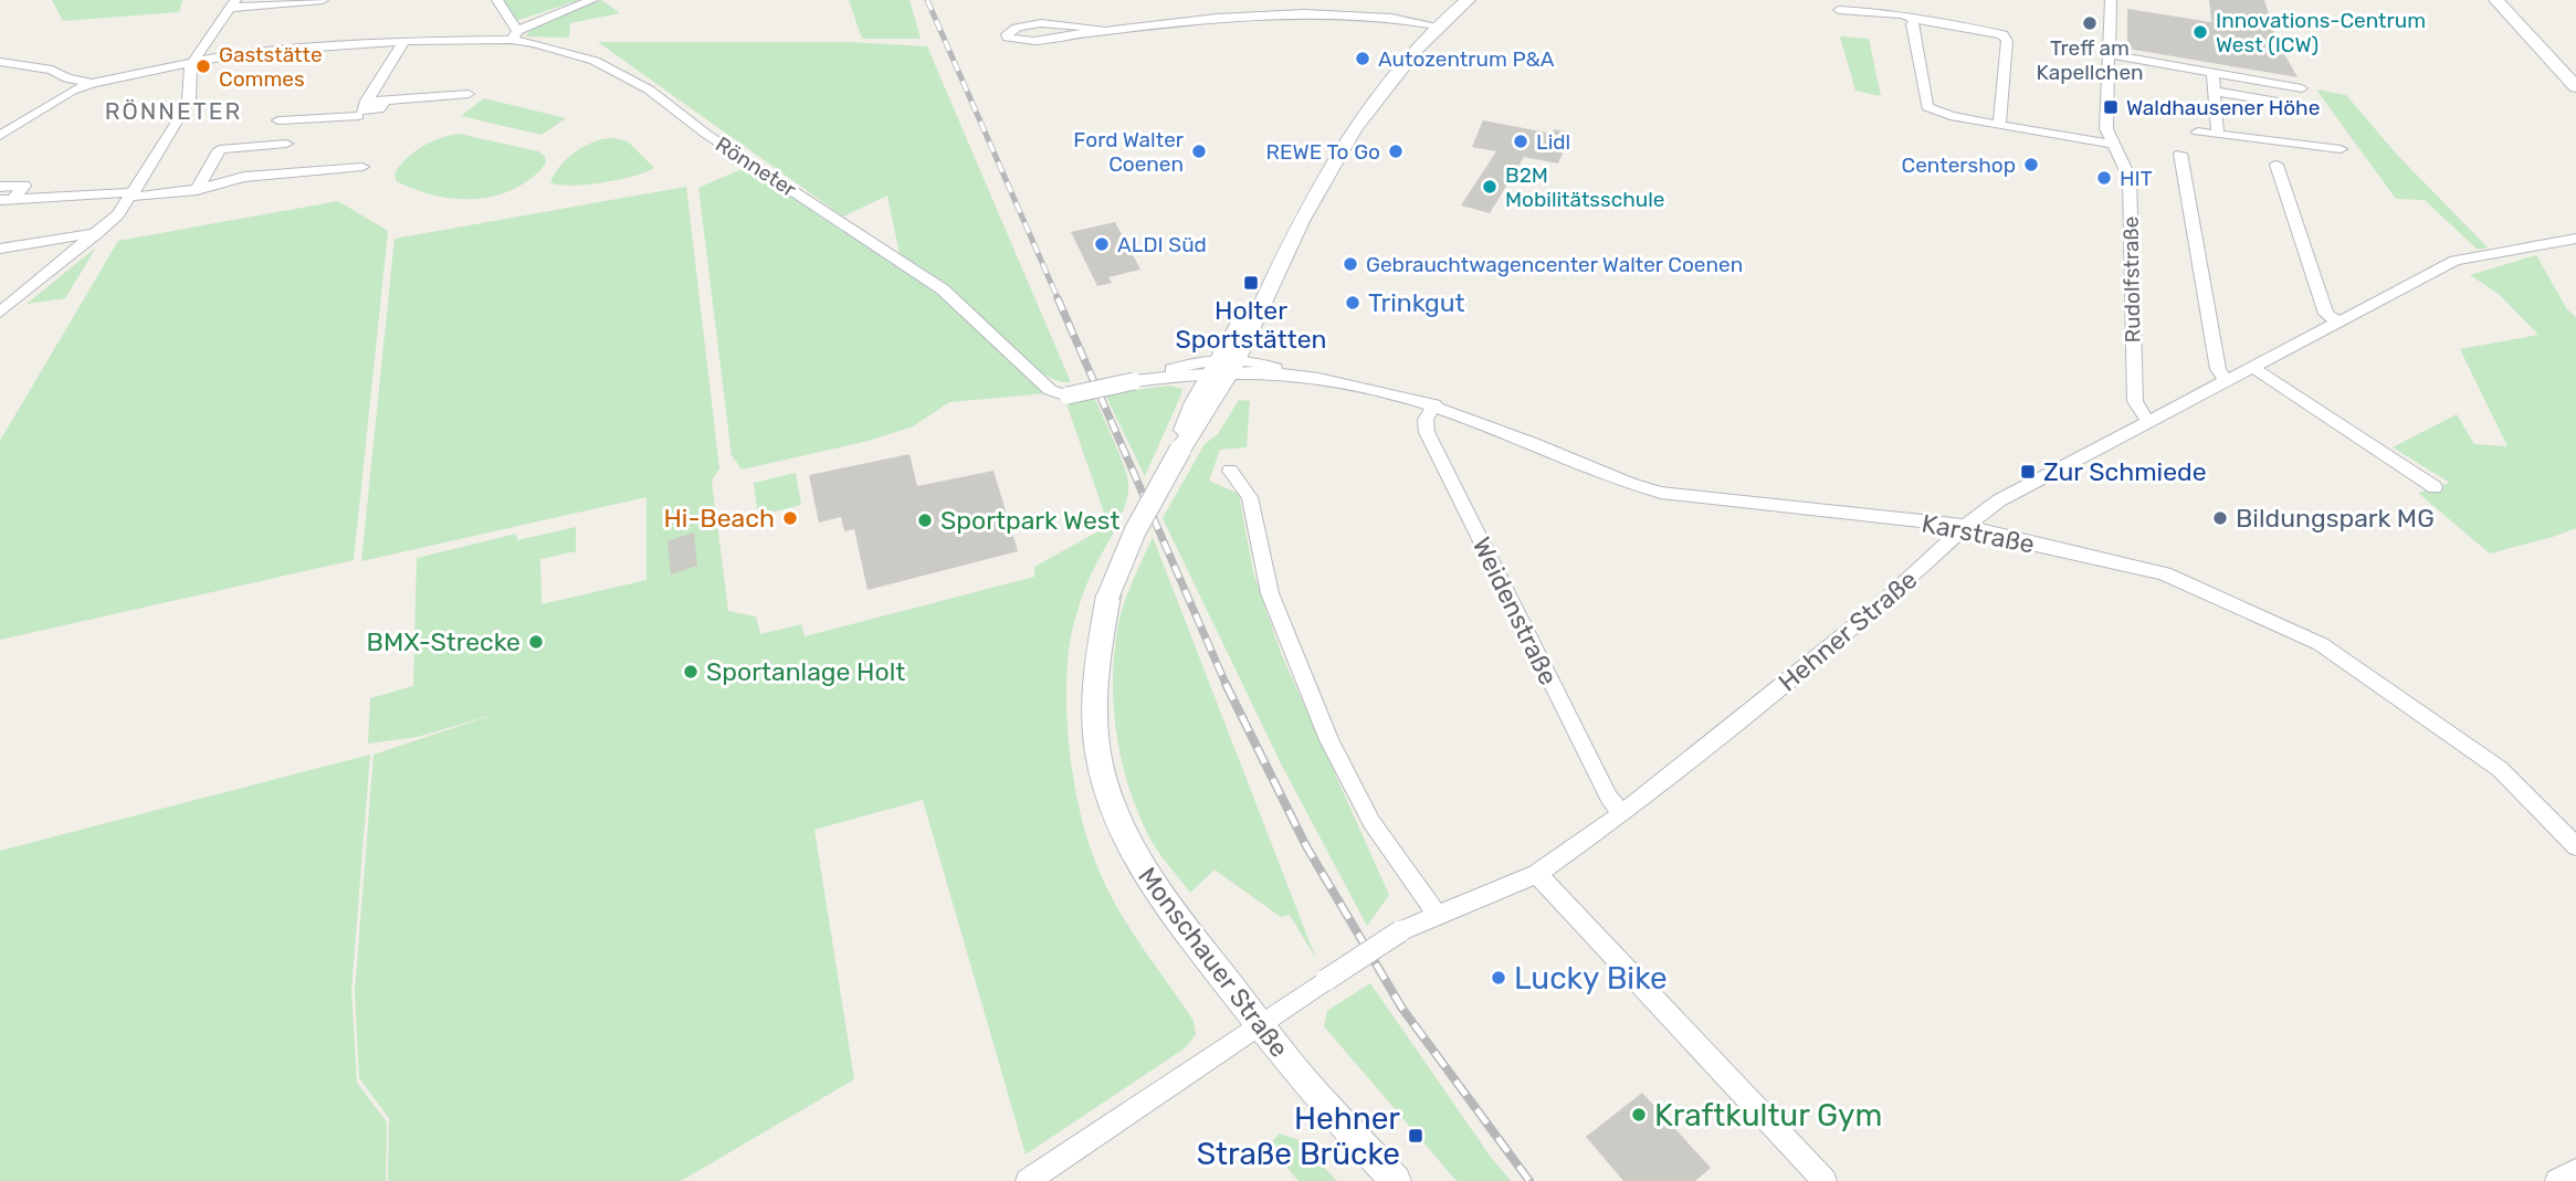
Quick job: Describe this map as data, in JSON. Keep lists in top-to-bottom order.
{
  "streets": {
    "main road": ["Monschauer Straße"],
    "street": [
      "Rönneter",
      "Rudolfstraße",
      "Karstraße",
      "Weidenstraße",
      "Hehner Straße"
    ]
  },
  "crossings": [
    ["Rönneter", "Karstraße"],
    ["Rudolfstraße", "Hehner Straße"],
    ["Karstraße", "Weidenstraße"],
    ["Karstraße", "Hehner Straße"],
    ["Karstraße", "Monschauer Straße"],
    ["Weidenstraße", "Hehner Straße"],
    ["Hehner Straße", "Monschauer Straße"]
  ],
  "districts": ["RÖNNETER"],
  "places": {
    "other": [
      "Treff am Kapellchen",
      "Innovations-Centrum West (ICW)",
      "Autozentrum P&A",
      "Gaststätte Commes",
      "Lidl",
      "Ford Walter Coenen",
      "REWE To Go",
      "Centershop",
      "HIT",
      "B2M Mobilitätsschule",
      "ALDI Süd",
      "Gebrauchtwagencenter Walter Coenen",
      "Trinkgut",
      "Hi-Beach",
      "Bildungspark MG",
      "Sportpark West",
      "BMX-Strecke",
      "Sportanlage Holt",
      "Lucky Bike",
      "Kraftkultur Gym"
    ],
    "transit": [
      "Waldhausener Höhe",
      "Holter Sportstätten",
      "Zur Schmiede",
      "Hehner Straße Brücke"
    ]
  }
}
